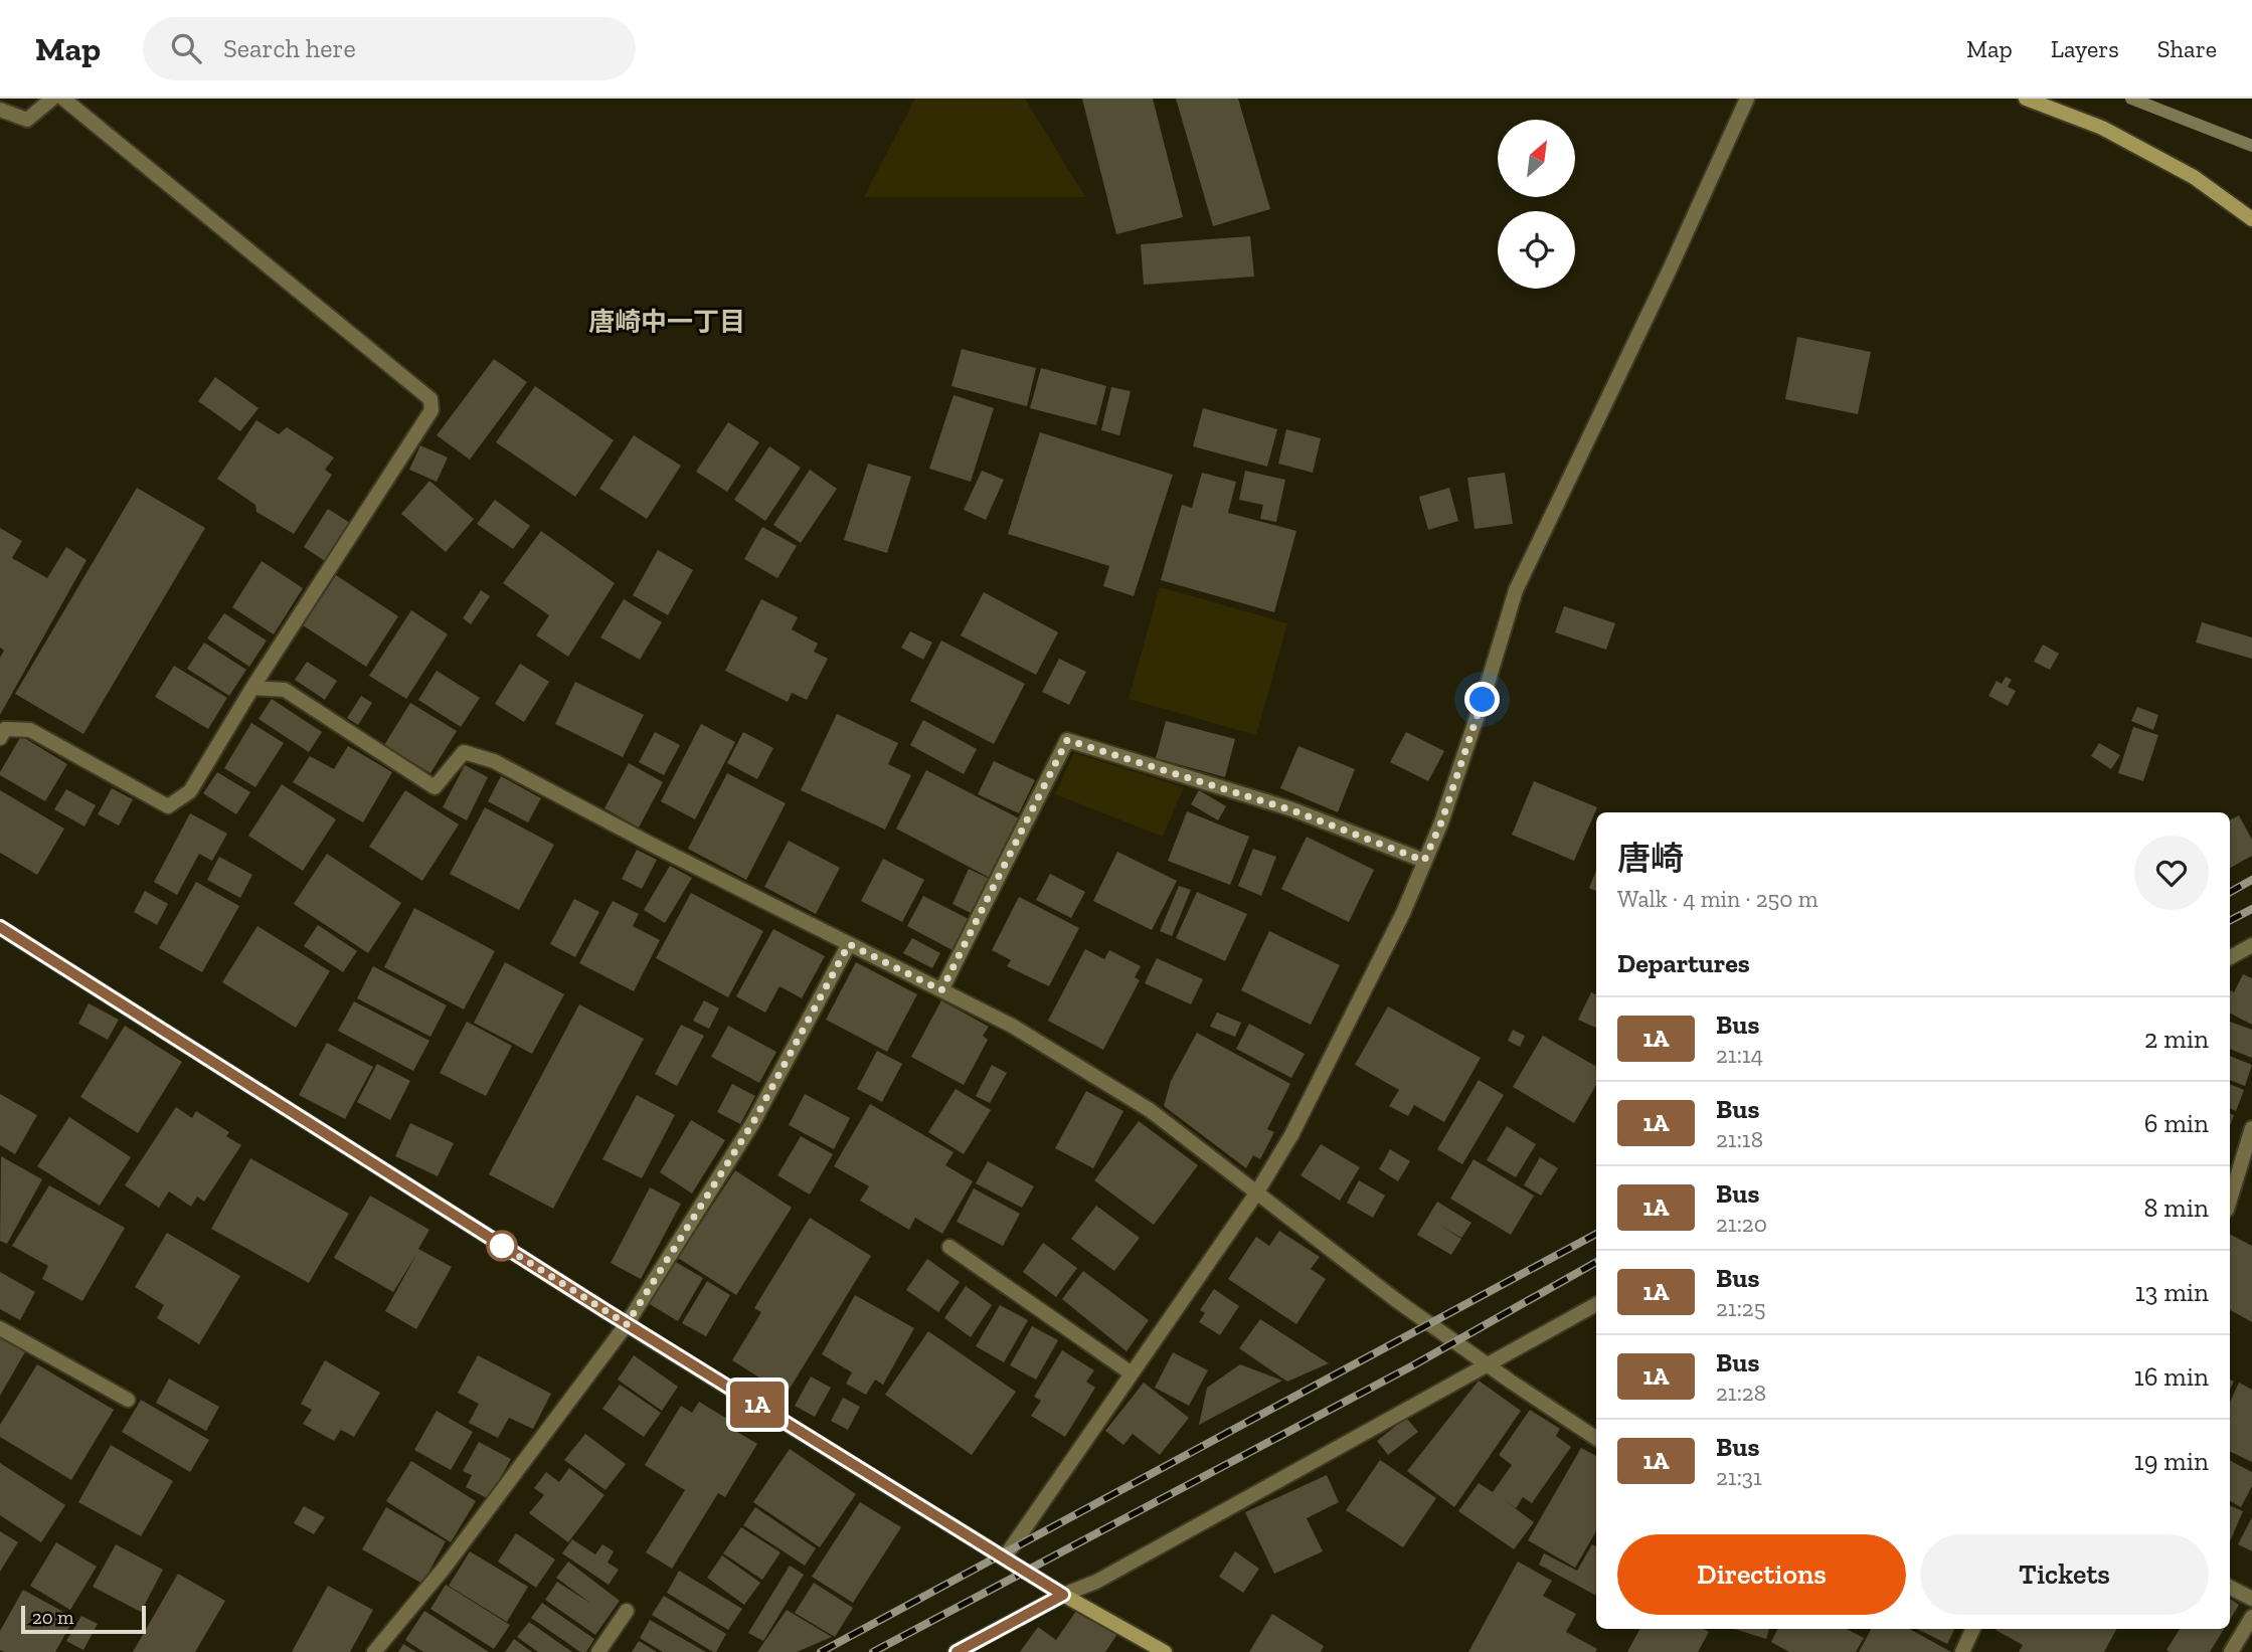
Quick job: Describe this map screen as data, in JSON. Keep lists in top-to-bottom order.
{
  "districts": ["唐崎中一丁目"],
  "lines": ["bus line 1A"],
  "scale_bar": "20 m",
  "north": "top right",
  "page": {
    "header": "Map",
    "search": "Search here",
    "nav": ["Map", "Layers", "Share"],
    "on_map": "1A",
    "heading": [
      ["唐崎", "Walk · 4 min · 250 m"],
      "Departures"
    ],
    "list": [
      {
        "mark": "1A",
        "name": "Bus",
        "note": "21:14",
        "value": "2 min"
      },
      {
        "mark": "1A",
        "name": "Bus",
        "note": "21:18",
        "value": "6 min"
      },
      {
        "mark": "1A",
        "name": "Bus",
        "note": "21:20",
        "value": "8 min"
      },
      {
        "mark": "1A",
        "name": "Bus",
        "note": "21:25",
        "value": "13 min"
      },
      {
        "mark": "1A",
        "name": "Bus",
        "note": "21:28",
        "value": "16 min"
      },
      {
        "mark": "1A",
        "name": "Bus",
        "note": "21:31",
        "value": "19 min"
      }
    ],
    "buttons": ["Directions", "Tickets"],
    "scale": "20 m"
  }
}
